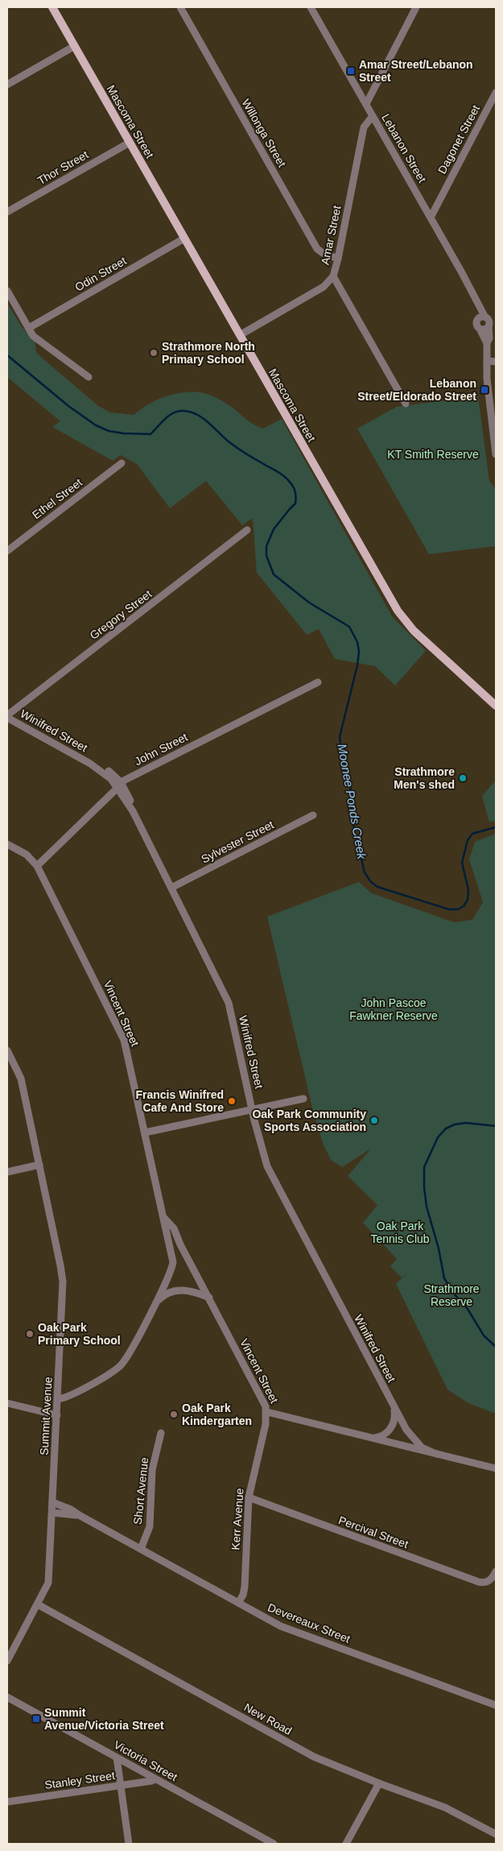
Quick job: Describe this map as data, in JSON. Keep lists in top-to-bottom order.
{
  "streets": {
    "main road": ["Mascoma Street"],
    "street": [
      "Willonga Street",
      "Dagonet Street",
      "Lebanon Street",
      "Thor Street",
      "Amar Street",
      "Odin Street",
      "Ethel Street",
      "Gregory Street",
      "Winifred Street",
      "John Street",
      "Sylvester Street",
      "Vincent Street",
      "Summit Avenue",
      "Short Avenue",
      "Kerr Avenue",
      "Percival Street",
      "Devereaux Street",
      "New Road",
      "Victoria Street",
      "Stanley Street"
    ]
  },
  "crossings": [
    ["Mascoma Street", "Thor Street"],
    ["Mascoma Street", "Amar Street"],
    ["Mascoma Street", "Odin Street"],
    ["Willonga Street", "Amar Street"],
    ["Dagonet Street", "Lebanon Street"],
    ["Lebanon Street", "Amar Street"],
    ["Gregory Street", "Winifred Street"],
    ["Winifred Street", "John Street"],
    ["Winifred Street", "Sylvester Street"],
    ["Winifred Street", "Vincent Street"],
    ["Vincent Street", "Summit Avenue"],
    ["Vincent Street", "Kerr Avenue"],
    ["Summit Avenue", "Devereaux Street"],
    ["Summit Avenue", "New Road"],
    ["Short Avenue", "Devereaux Street"],
    ["Kerr Avenue", "Percival Street"],
    ["Kerr Avenue", "Devereaux Street"],
    ["Victoria Street", "Stanley Street"]
  ],
  "water": ["Moonee Ponds Creek"],
  "parks": [
    "KT Smith Reserve",
    "John Pascoe Fawkner Reserve",
    "Oak Park Tennis Club",
    "Strathmore Reserve"
  ],
  "places": {
    "transit": ["Amar Street/Lebanon Street", "Lebanon Street/Eldorado Street", "Summit Avenue/Victoria Street"],
    "other": [
      "Strathmore North Primary School",
      "Strathmore Men's shed",
      "Francis Winifred Cafe And Store",
      "Oak Park Community Sports Association",
      "Oak Park Primary School",
      "Oak Park Kindergarten"
    ]
  }
}
